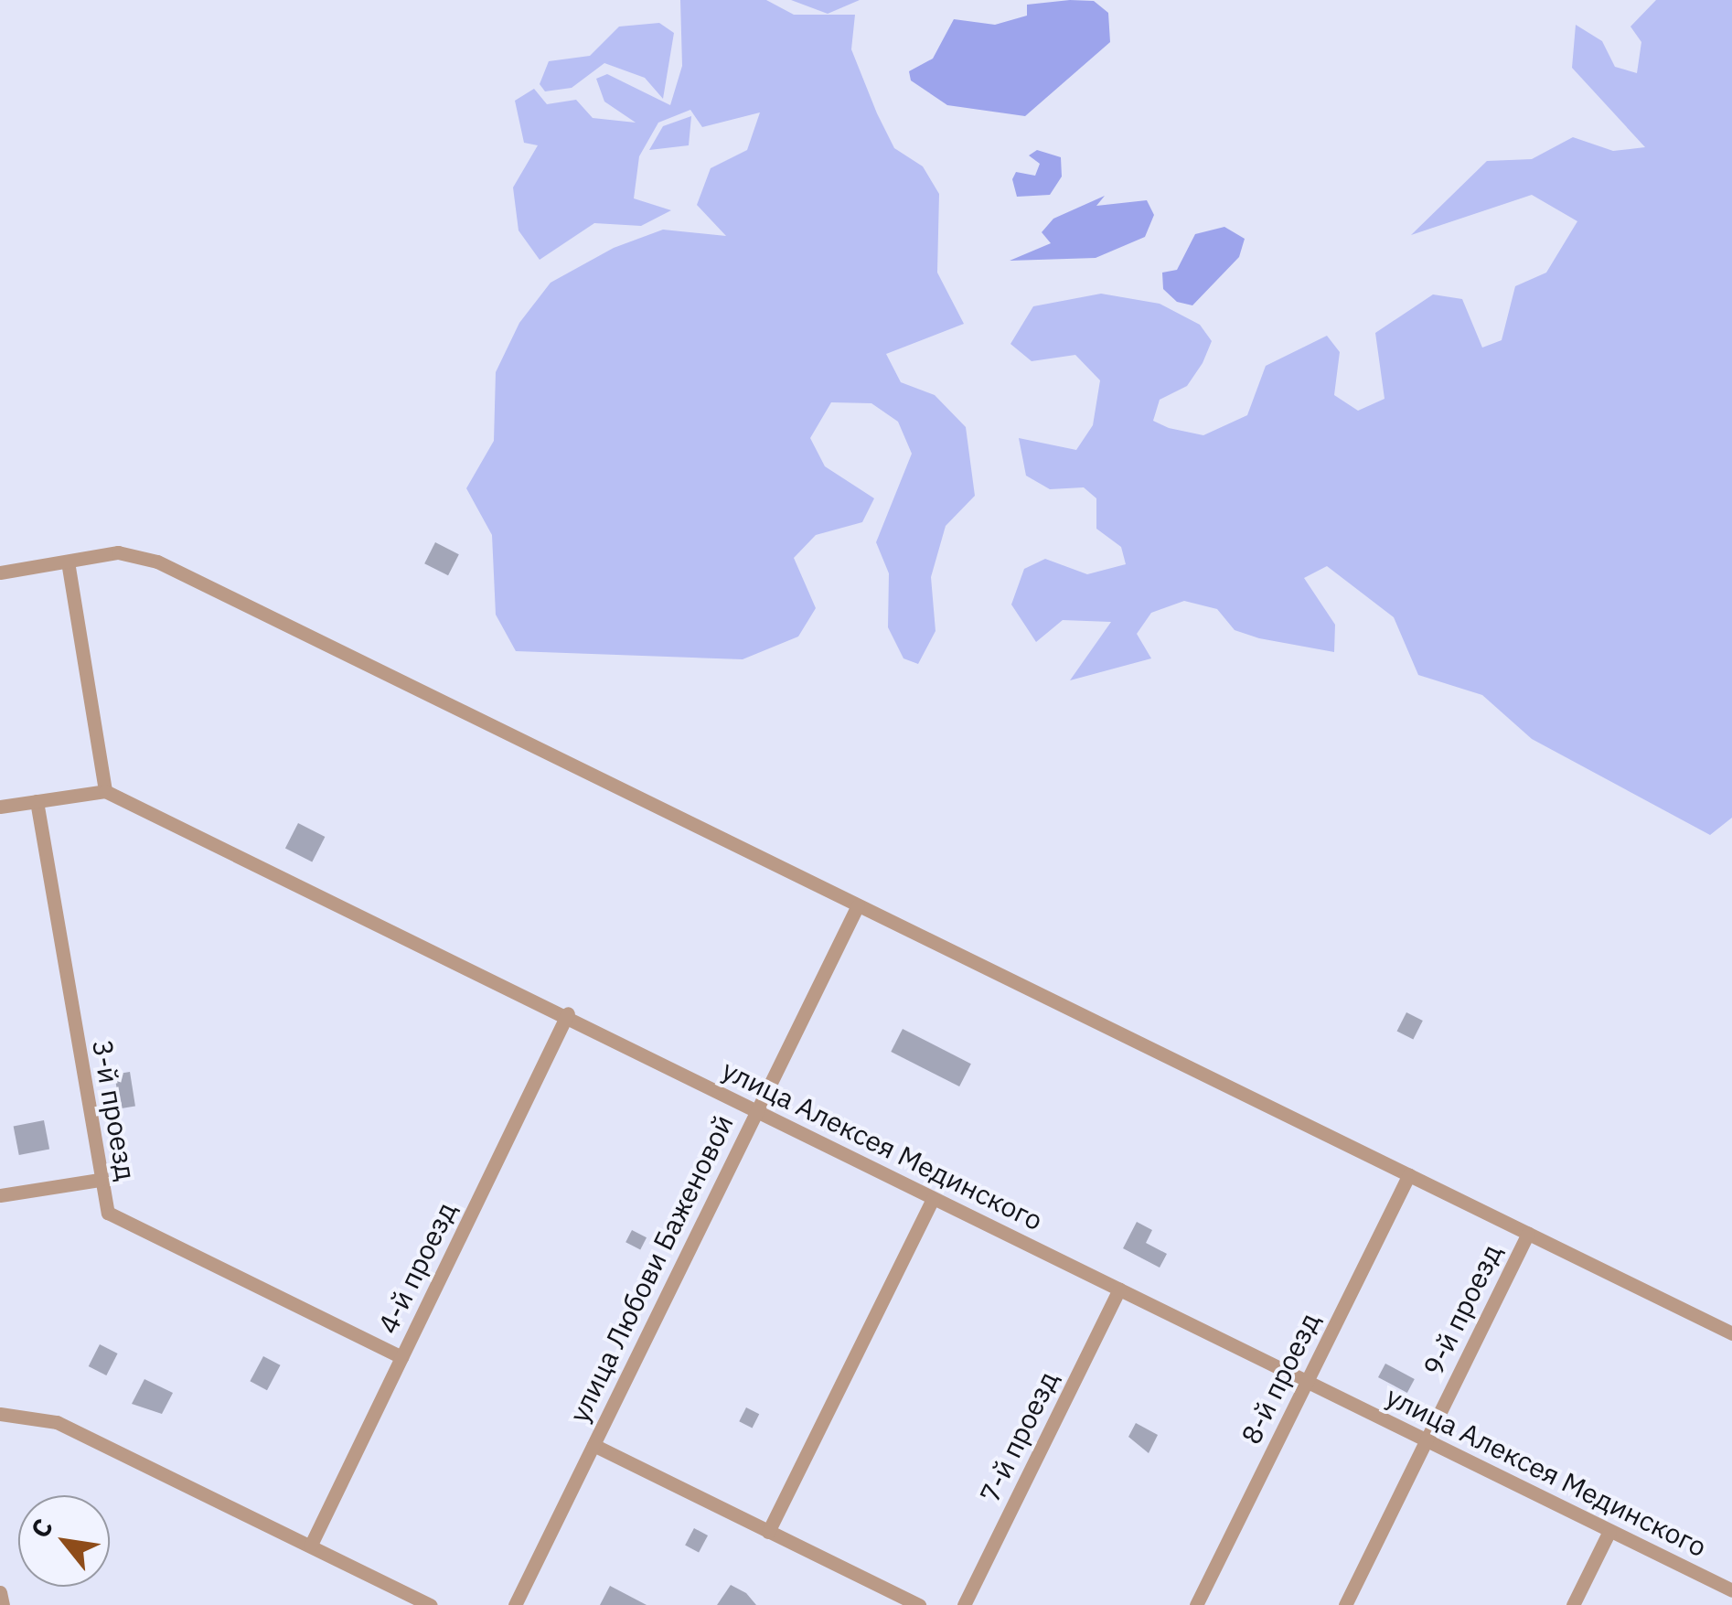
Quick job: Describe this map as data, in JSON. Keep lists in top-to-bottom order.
{
  "streets": {
    "street": [
      "3-й проезд",
      "улица Алексея Мединского",
      "4-й проезд",
      "улица Любови Баженовой",
      "9-й проезд",
      "8-й проезд",
      "7-й проезд"
    ]
  },
  "crossings": [
    ["3-й проезд", "4-й проезд"],
    ["улица Алексея Мединского", "4-й проезд"],
    ["улица Алексея Мединского", "улица Любови Баженовой"],
    ["улица Алексея Мединского", "9-й проезд"],
    ["улица Алексея Мединского", "8-й проезд"],
    ["улица Алексея Мединского", "7-й проезд"]
  ],
  "north": "top left"
}
